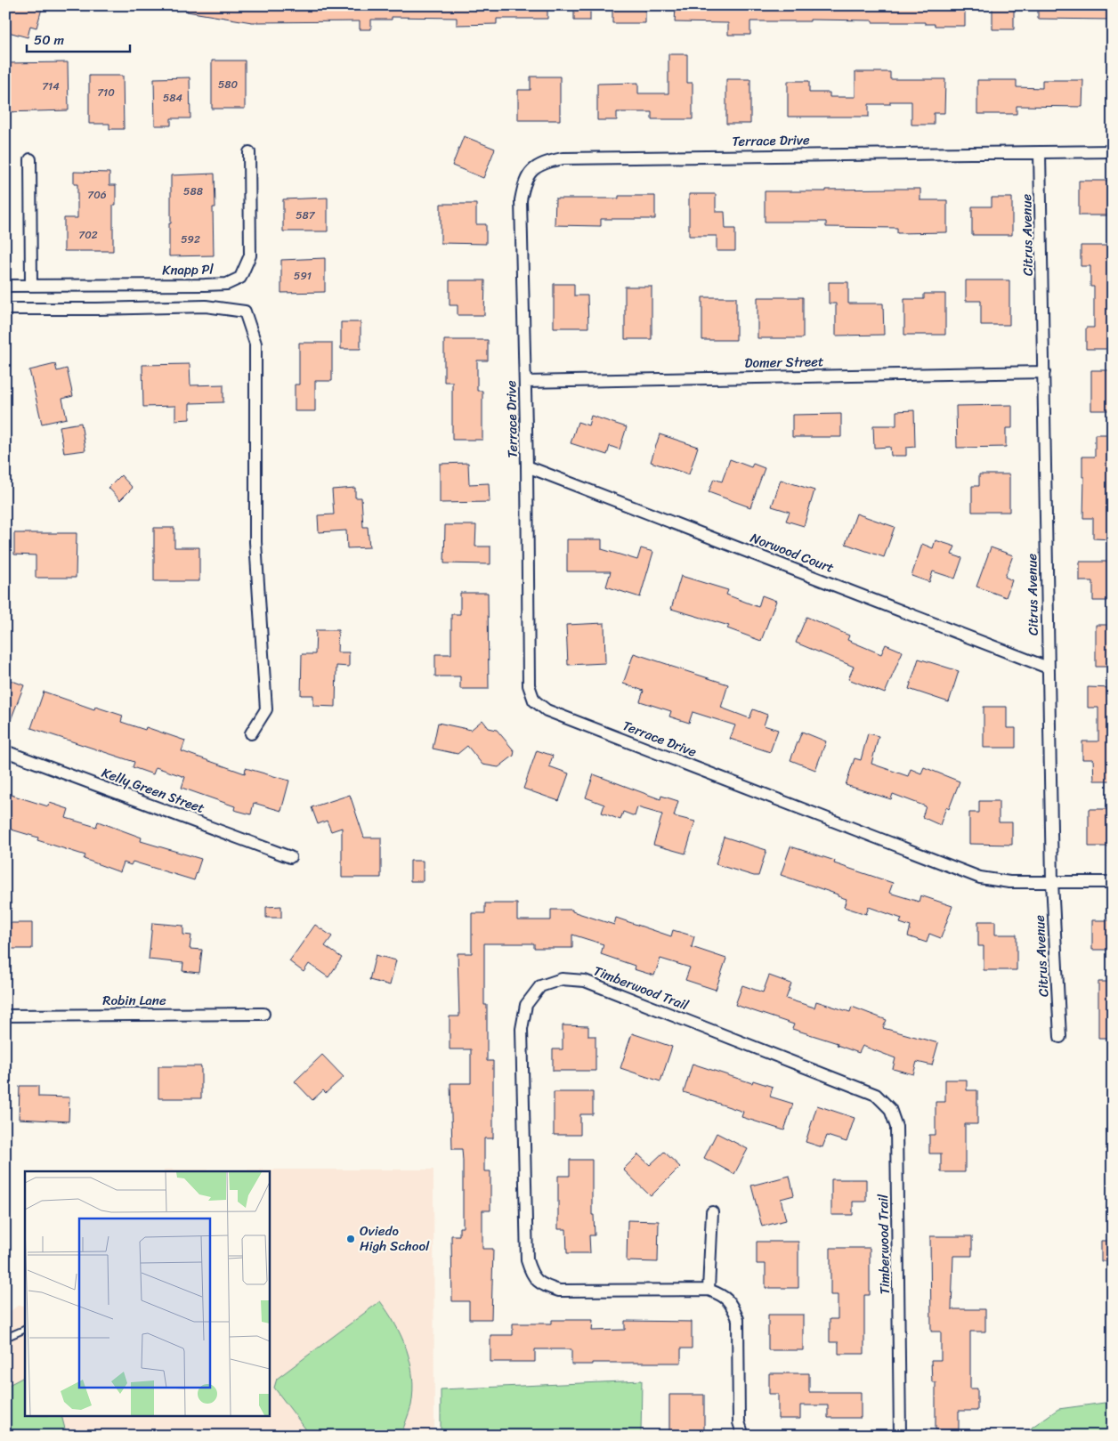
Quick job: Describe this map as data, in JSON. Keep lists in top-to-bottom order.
{
  "streets": {
    "street": [
      "Terrace Drive",
      "Citrus Avenue",
      "Knapp Pl",
      "Domer Street",
      "Norwood Court",
      "Kelly Green Street",
      "Timberwood Trail",
      "Robin Lane"
    ]
  },
  "crossings": [
    ["Terrace Drive", "Citrus Avenue"],
    ["Terrace Drive", "Domer Street"],
    ["Terrace Drive", "Norwood Court"],
    ["Citrus Avenue", "Domer Street"],
    ["Citrus Avenue", "Norwood Court"]
  ],
  "places": ["Oviedo High School"],
  "house_numbers": [
    "580",
    "714",
    "710",
    "584",
    "588",
    "706",
    "587",
    "702",
    "592",
    "591"
  ],
  "scale_bar": "50 m"
}
